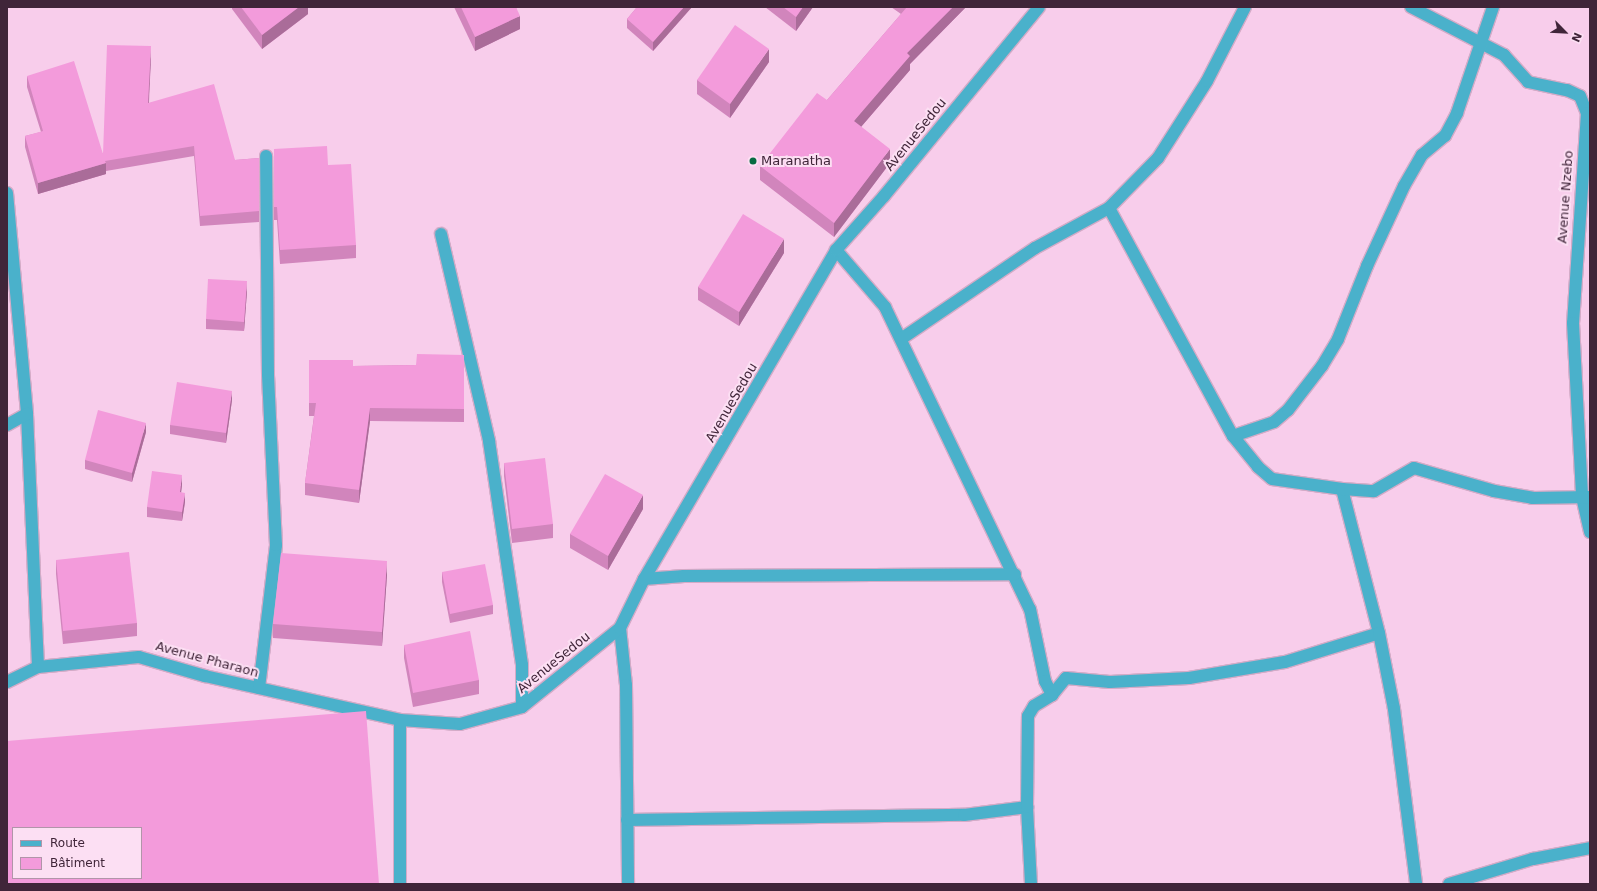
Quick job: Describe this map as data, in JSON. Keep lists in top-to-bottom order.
{
  "streets": {
    "street": ["AvenueSedou", "Avenue Nzebo", "Avenue Pharaon"]
  },
  "crossings": [
    ["AvenueSedou", "Avenue Pharaon"]
  ],
  "places": ["Maranatha"],
  "legend": ["Route", "Bâtiment"],
  "north": "bottom right"
}
